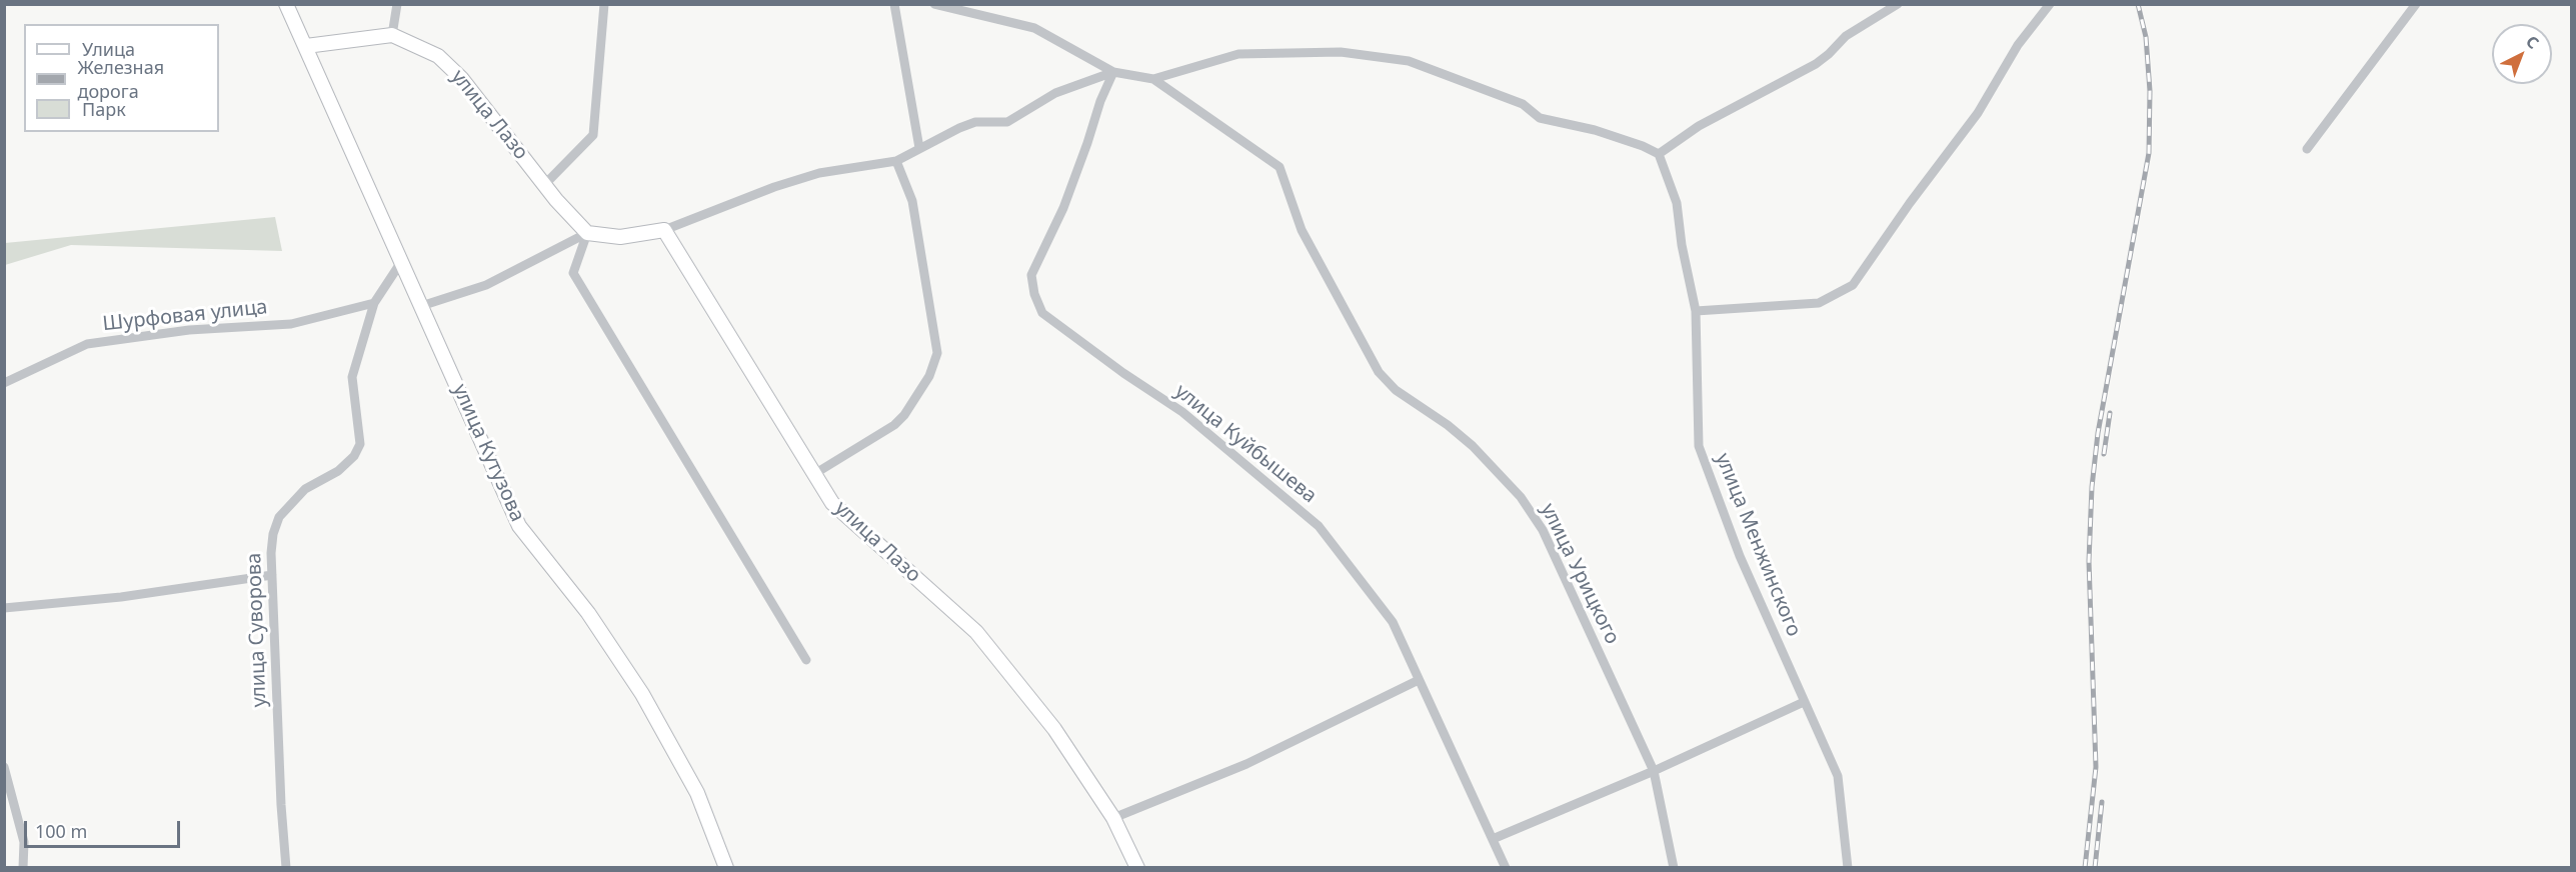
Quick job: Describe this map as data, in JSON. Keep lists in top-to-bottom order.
{
  "streets": {
    "street": [
      "улица Лазо",
      "Шурфовая улица",
      "улица Куйбышева",
      "улица Кутузова",
      "улица Менжинского",
      "улица Урицкого",
      "улица Суворова"
    ]
  },
  "crossings": [
    ["Шурфовая улица", "улица Суворова"],
    ["улица Кутузова", "улица Суворова"]
  ],
  "legend": ["Улица", "Железная дорога", "Парк"],
  "scale_bar": "100 m",
  "north": "top right"
}
